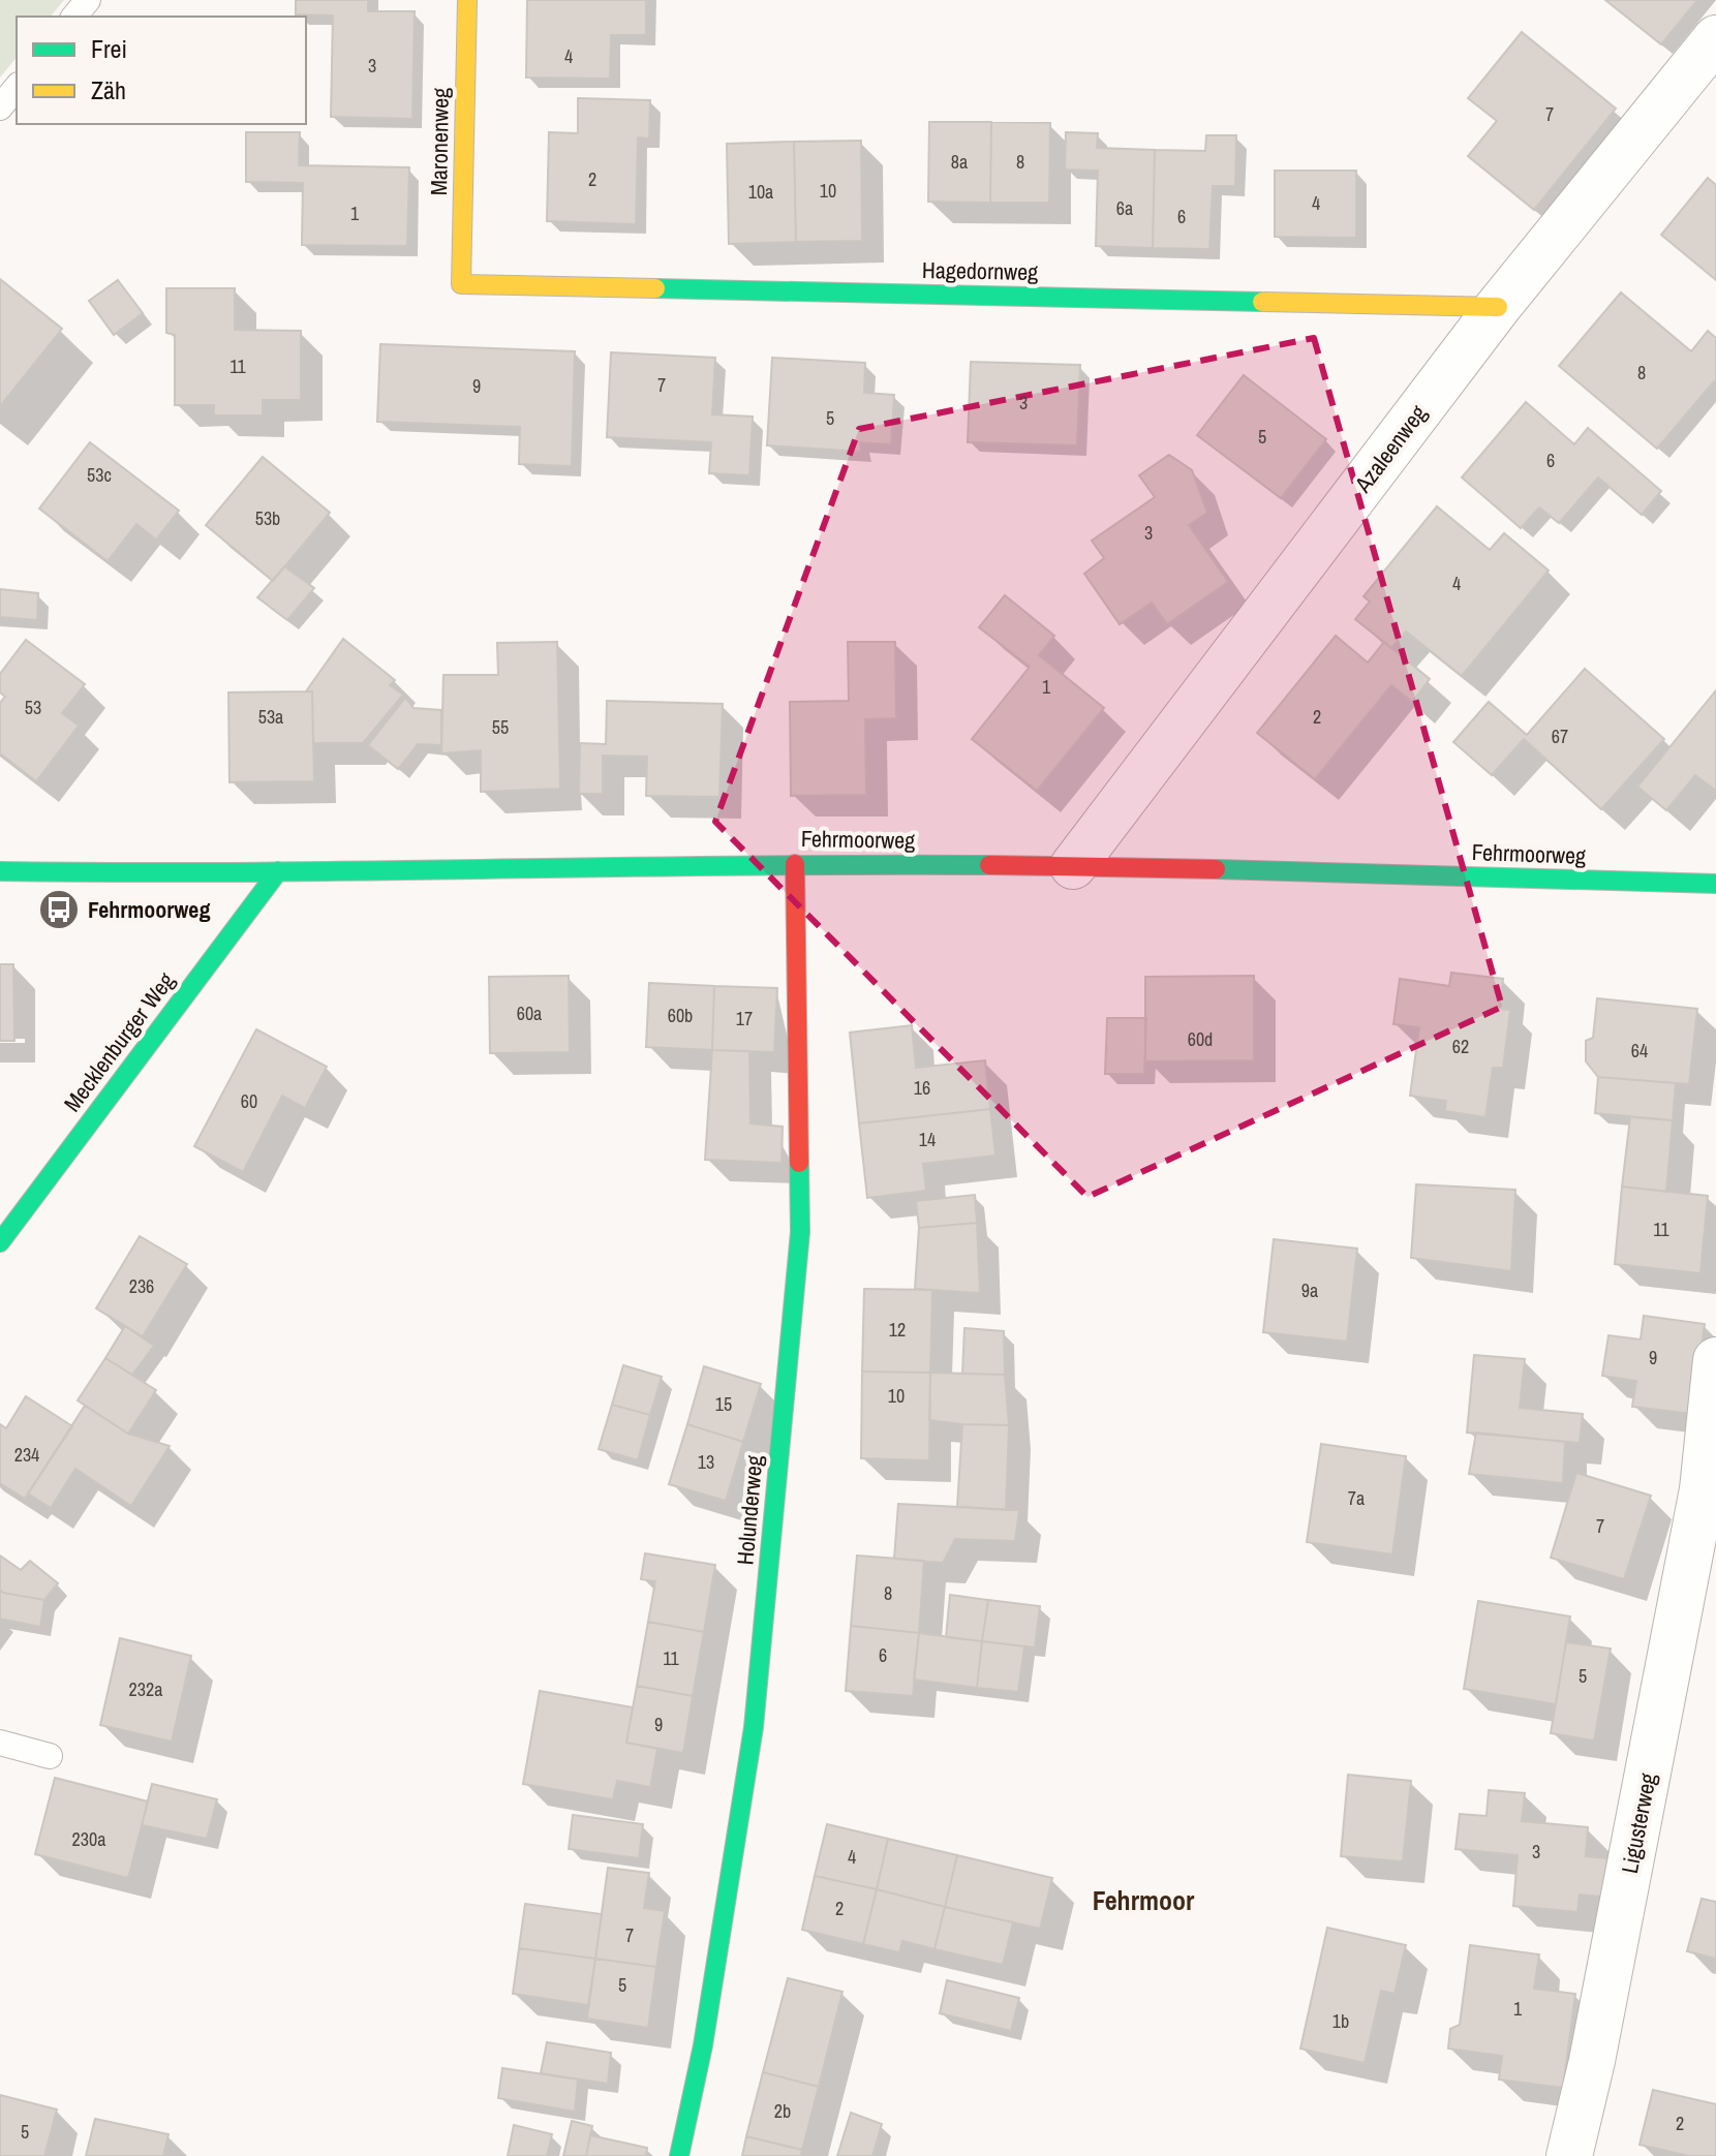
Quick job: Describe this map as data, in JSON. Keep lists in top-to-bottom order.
{
  "streets": {
    "street": [
      "Maronenweg",
      "Hagedornweg",
      "Azaleenweg",
      "Fehrmoorweg",
      "Mecklenburger Weg",
      "Holunderweg",
      "Ligusterweg"
    ]
  },
  "crossings": [
    ["Maronenweg", "Hagedornweg"],
    ["Hagedornweg", "Azaleenweg"],
    ["Azaleenweg", "Fehrmoorweg"],
    ["Fehrmoorweg", "Mecklenburger Weg"],
    ["Fehrmoorweg", "Holunderweg"]
  ],
  "districts": ["Fehrmoor"],
  "places": {
    "bus stop": ["Fehrmoorweg"]
  },
  "house_numbers": [
    "4",
    "3",
    "7",
    "8a",
    "8",
    "2",
    "10",
    "10a",
    "4",
    "6a",
    "1",
    "6",
    "11",
    "8",
    "7",
    "9",
    "3",
    "5",
    "5",
    "6",
    "53c",
    "53b",
    "3",
    "4",
    "1",
    "53",
    "53a",
    "2",
    "55",
    "67",
    "60a",
    "60b",
    "17",
    "60d",
    "62",
    "64",
    "16",
    "60",
    "14",
    "11",
    "236",
    "9a",
    "12",
    "9",
    "10",
    "15",
    "234",
    "13",
    "7a",
    "7",
    "8",
    "6",
    "11",
    "5",
    "232a",
    "9",
    "230a",
    "3",
    "4",
    "2",
    "7",
    "5",
    "1",
    "1b",
    "2b",
    "2",
    "5"
  ],
  "legend": ["Frei", "Zäh"]
}
